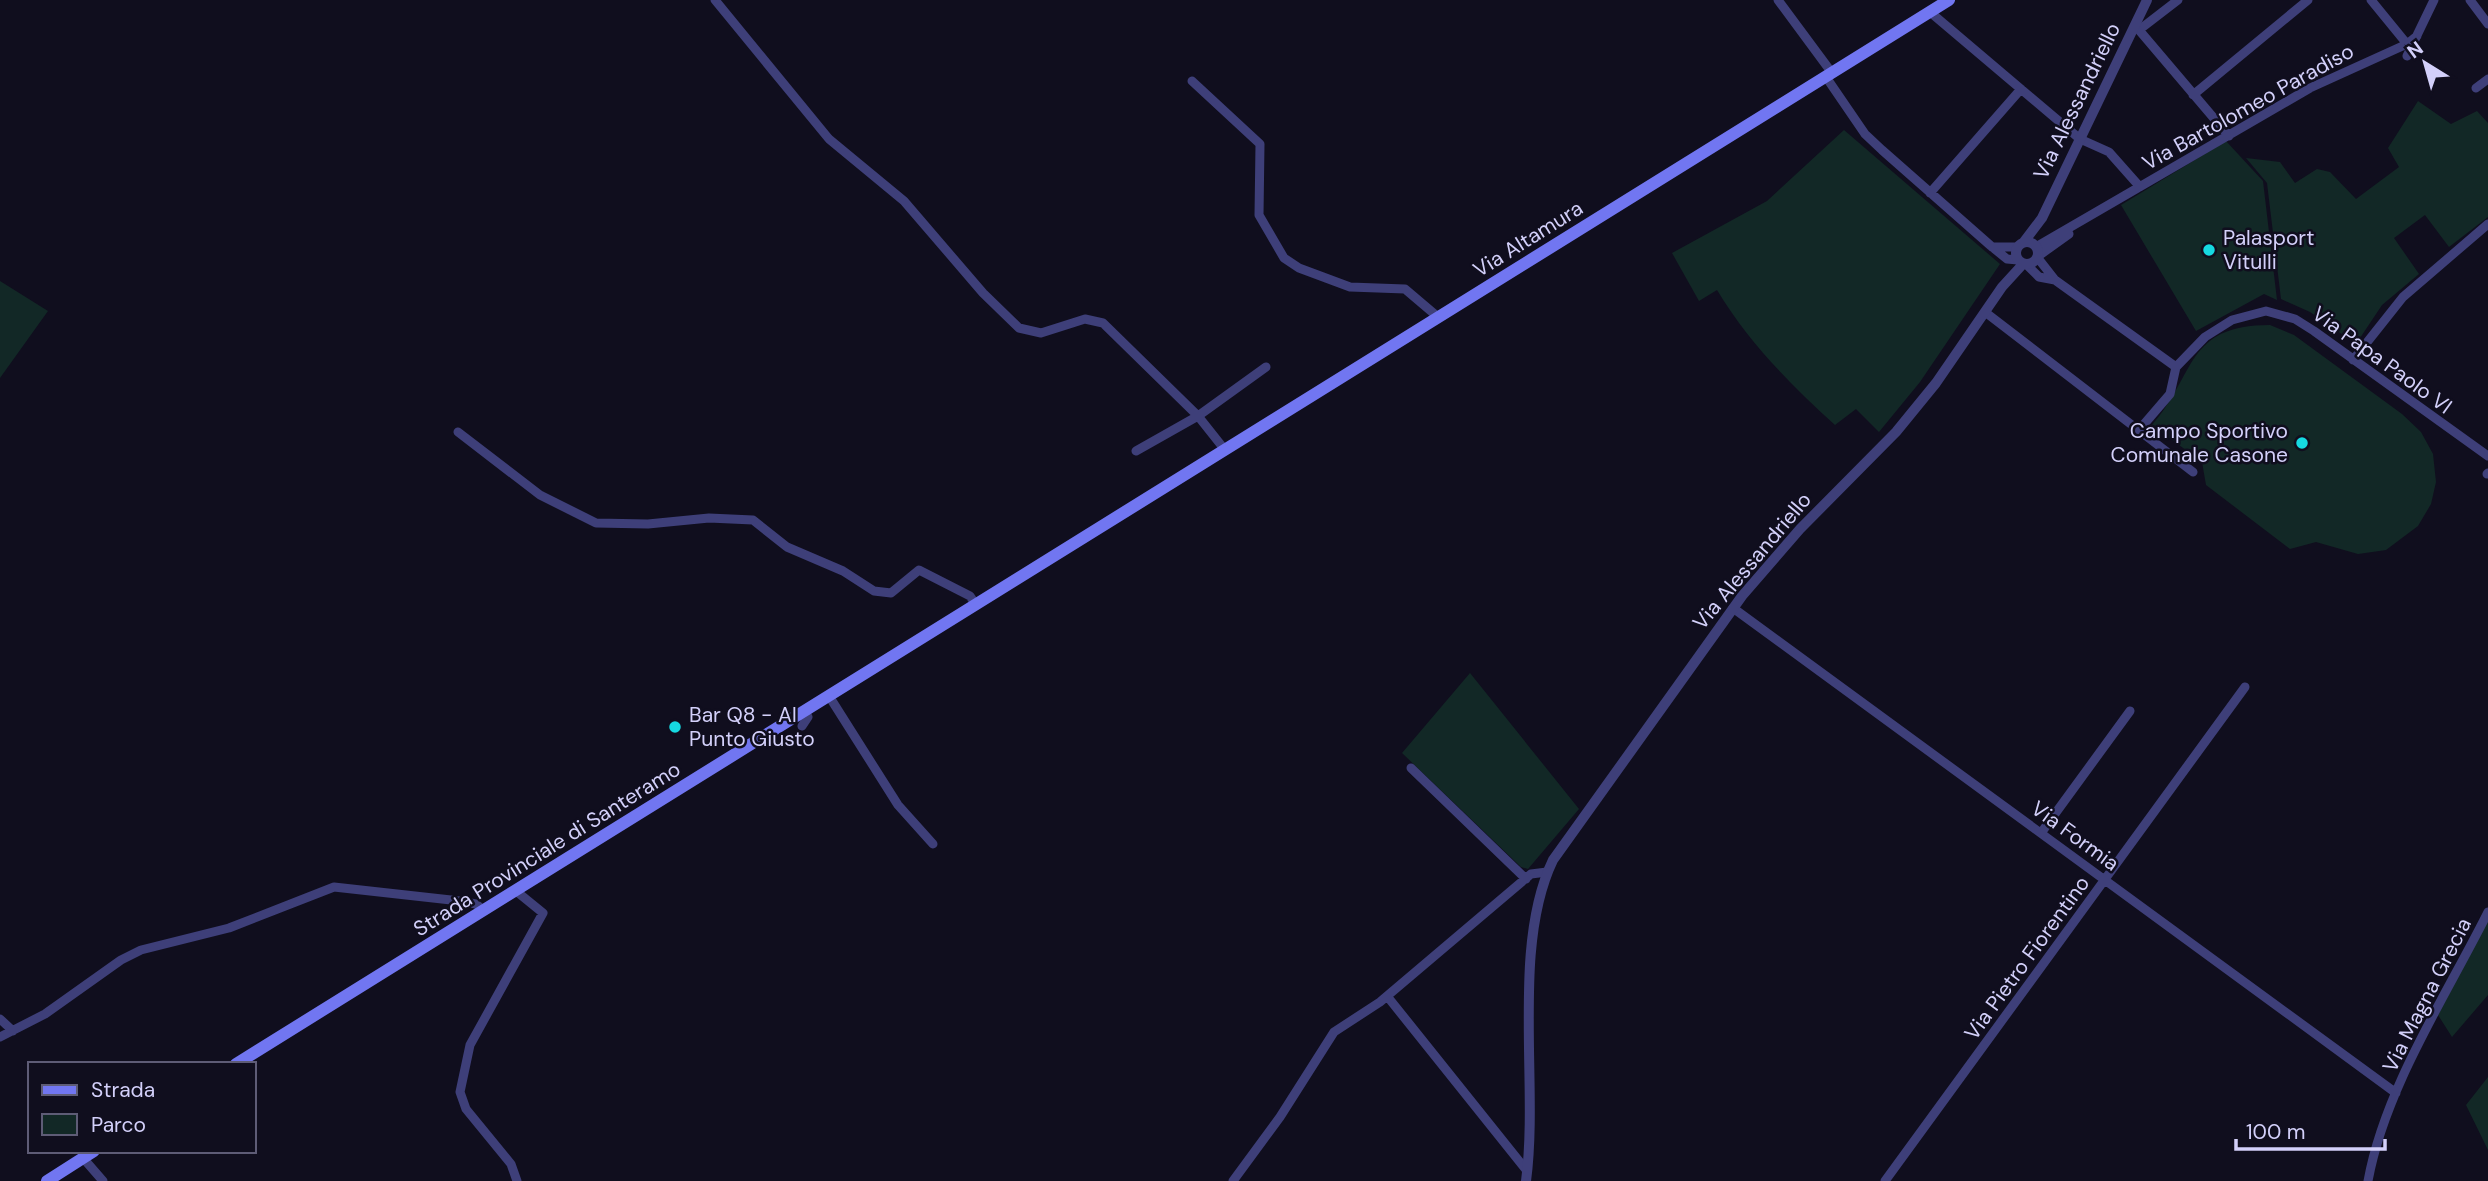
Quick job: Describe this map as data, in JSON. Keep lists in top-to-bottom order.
{
  "streets": {
    "main road": ["Via Altamura", "Strada Provinciale di Santeramo"],
    "street": [
      "Via Alessandriello",
      "Via Bartolomeo Paradiso",
      "Via Papa Paolo VI",
      "Via Formia",
      "Via Pietro Fiorentino",
      "Via Magna Grecia"
    ]
  },
  "crossings": [
    ["Via Alessandriello", "Via Bartolomeo Paradiso"],
    ["Via Alessandriello", "Via Formia"],
    ["Via Altamura", "Strada Provinciale di Santeramo"],
    ["Via Formia", "Via Pietro Fiorentino"],
    ["Via Formia", "Via Magna Grecia"]
  ],
  "places": ["Palasport Vitulli", "Campo Sportivo Comunale Casone", "Bar Q8 - Al Punto Giusto"],
  "legend": ["Strada", "Parco"],
  "scale_bar": "100 m",
  "north": "top left"
}
